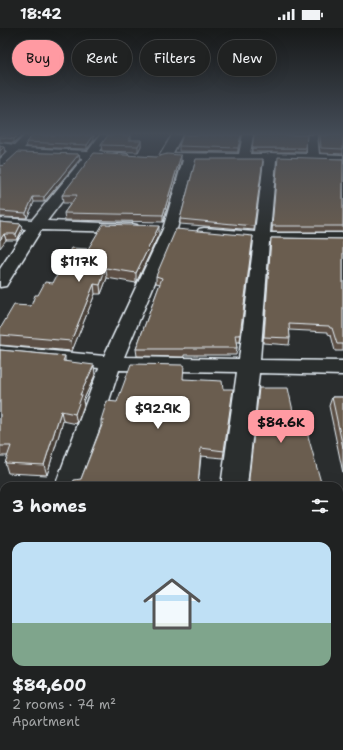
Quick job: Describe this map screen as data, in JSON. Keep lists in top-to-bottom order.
{
  "page": {
    "status": "18:42",
    "chip": [
      "Buy",
      "Rent",
      "Filters",
      "New"
    ],
    "price": ["$117K", "$92.9K", "$84.6K"],
    "heading": "3 homes",
    "list": [
      {
        "name": "$84,600",
        "note": "2 rooms · 74 m² · Apartment"
      }
    ]
  }
}
